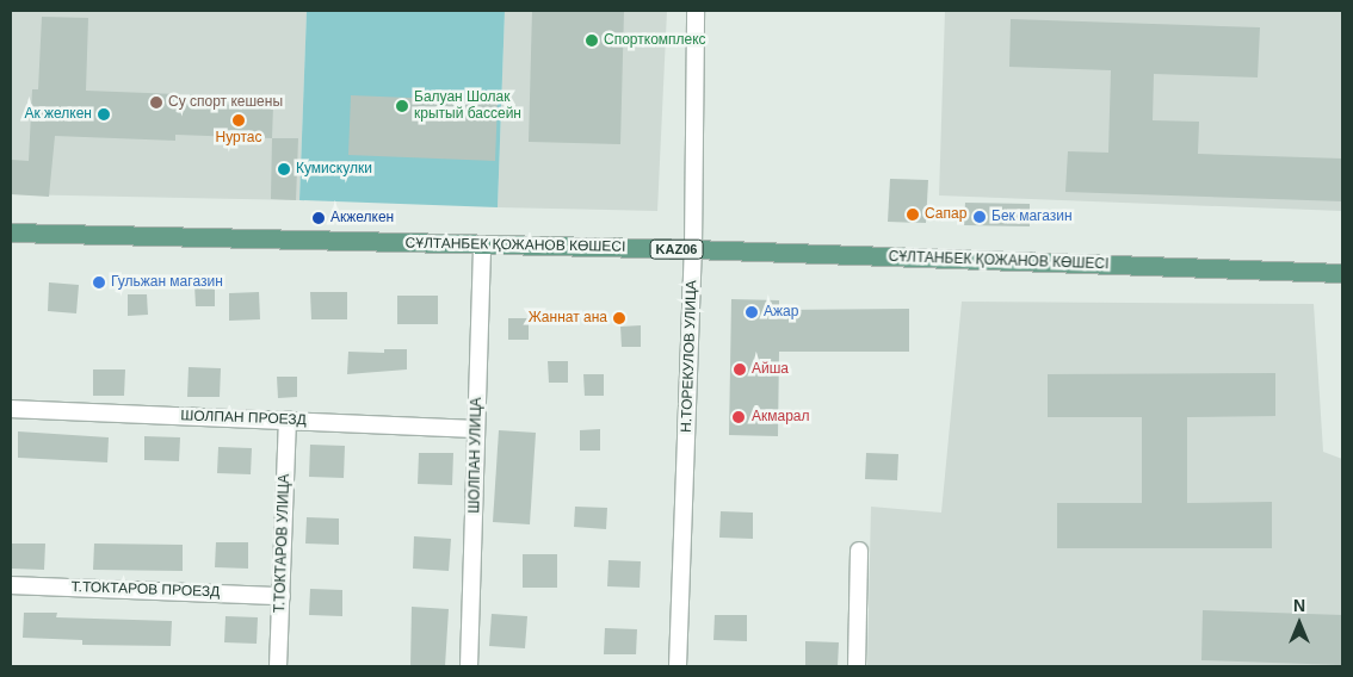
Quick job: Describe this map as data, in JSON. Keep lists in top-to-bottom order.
{
  "streets": {
    "main road": ["СҰЛТАНБЕК ҚОЖАНОВ КӨШЕСІ", "KАZ06"],
    "street": [
      "Н.ТОРЕКУЛОВ УЛИЦА",
      "ШОЛПАН ПРОЕЗД",
      "ШОЛПАН УЛИЦА",
      "Т.ТОКТАРОВ УЛИЦА",
      "Т.ТОКТАРОВ ПРОЕЗД"
    ]
  },
  "crossings": [
    ["СҰЛТАНБЕК ҚОЖАНОВ КӨШЕСІ", "Н.ТОРЕКУЛОВ УЛИЦА"],
    ["СҰЛТАНБЕК ҚОЖАНОВ КӨШЕСІ", "ШОЛПАН УЛИЦА"],
    ["ШОЛПАН ПРОЕЗД", "ШОЛПАН УЛИЦА"],
    ["ШОЛПАН ПРОЕЗД", "Т.ТОКТАРОВ УЛИЦА"],
    ["Т.ТОКТАРОВ УЛИЦА", "Т.ТОКТАРОВ ПРОЕЗД"]
  ],
  "places": [
    "Спорткомплекс",
    "Су спорт кешены",
    "Балуан Шолак крытый бассейн",
    "Ак желкен",
    "Нуртас",
    "Кумискулки",
    "Сапар",
    "Бек магазин",
    "Акжелкен",
    "Гульжан магазин",
    "Ажар",
    "Жаннат ана",
    "Айша",
    "Акмарал"
  ],
  "north": "top"
}
